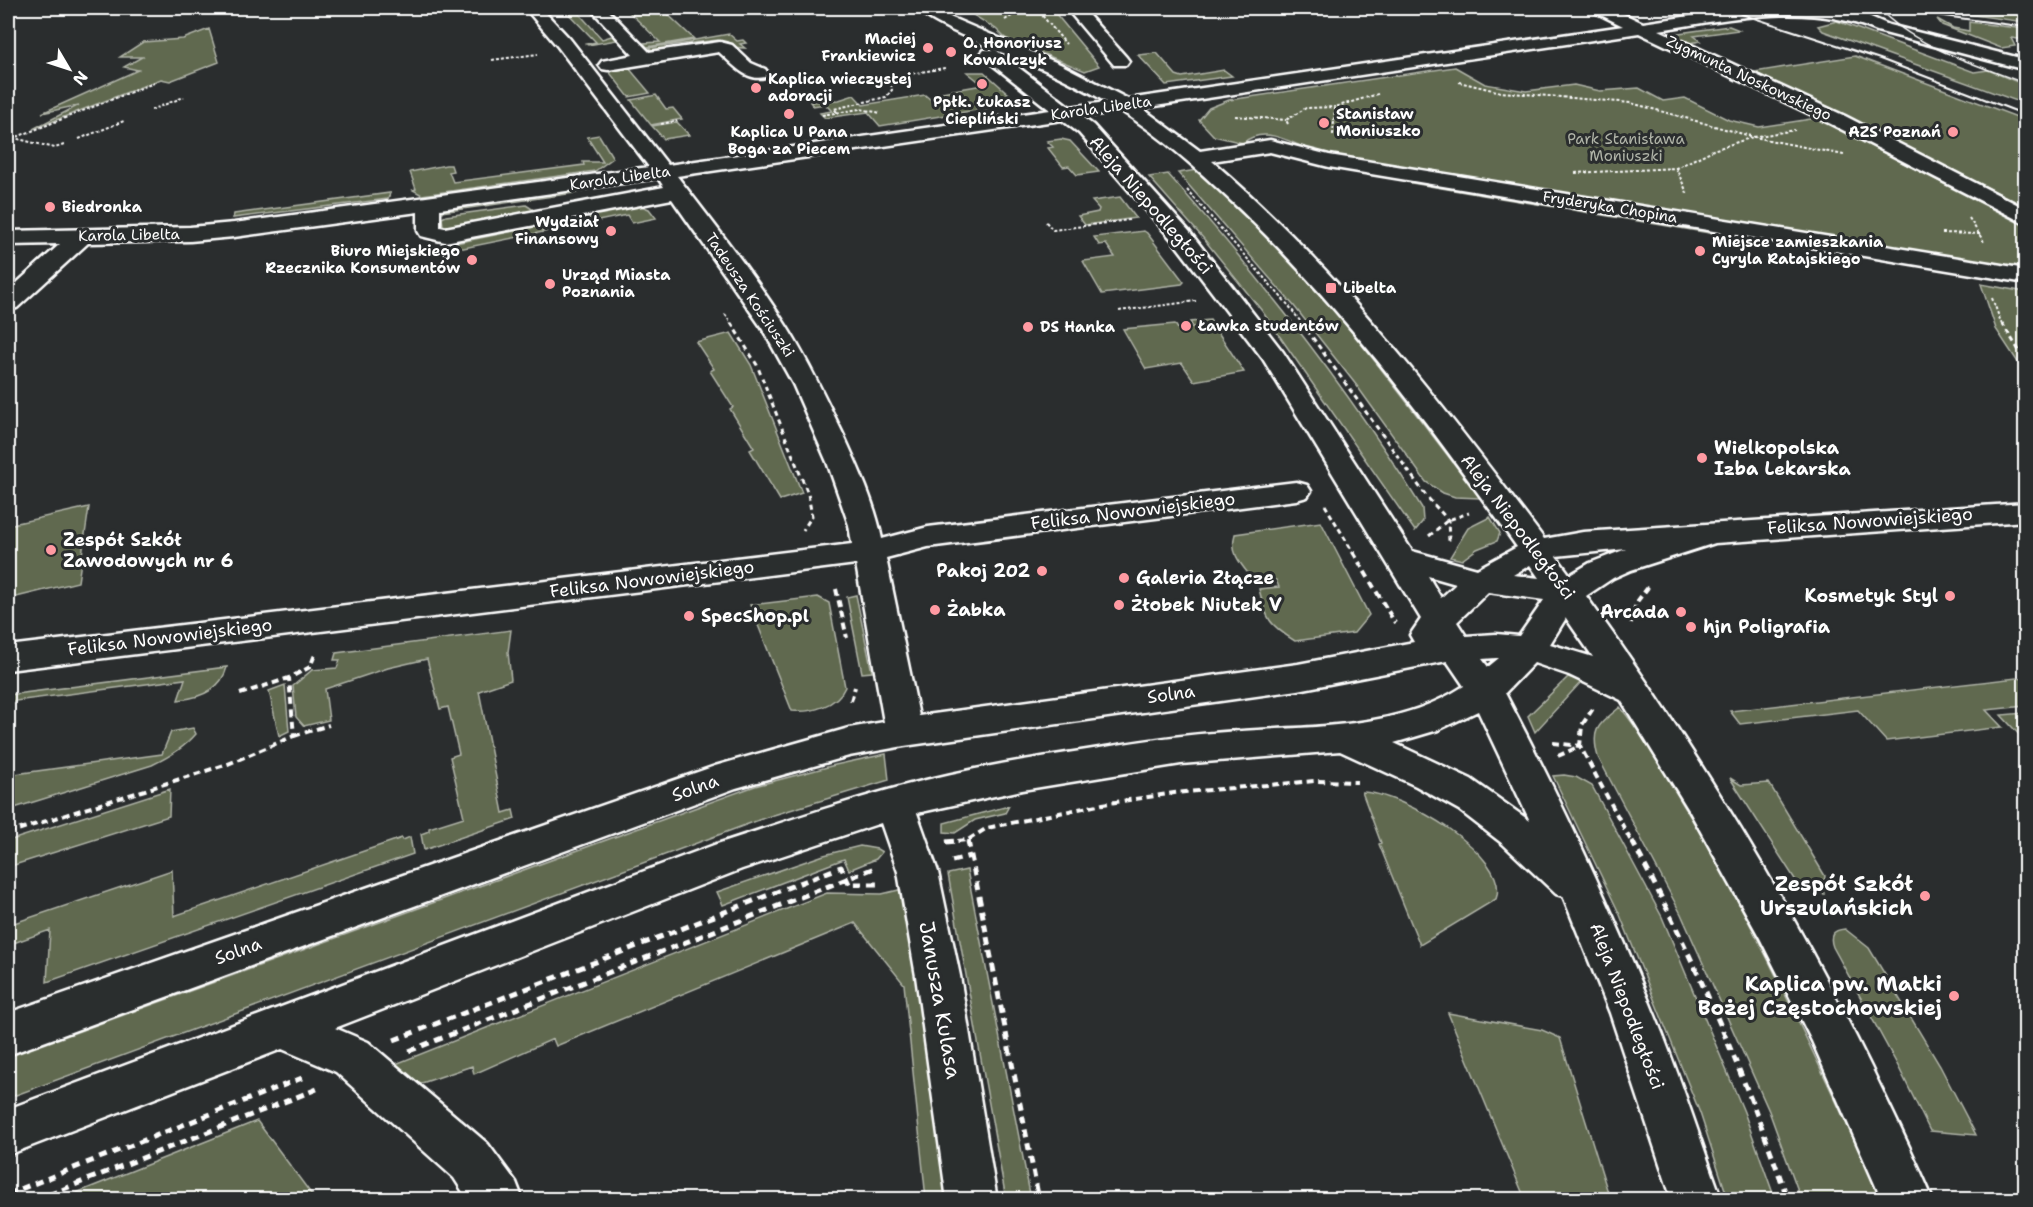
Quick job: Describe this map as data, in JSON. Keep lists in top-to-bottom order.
{
  "streets": {
    "street": [
      "Zygmunta Noskowskiego",
      "Karola Libelta",
      "Aleja Niepodległości",
      "Fryderyka Chopina",
      "Tadeusza Kościuszki",
      "Feliksa Nowowiejskiego",
      "Solna",
      "Janusza Kulasa"
    ]
  },
  "crossings": [
    ["Zygmunta Noskowskiego", "Karola Libelta"],
    ["Karola Libelta", "Aleja Niepodległości"],
    ["Karola Libelta", "Tadeusza Kościuszki"],
    ["Aleja Niepodległości", "Fryderyka Chopina"],
    ["Aleja Niepodległości", "Feliksa Nowowiejskiego"],
    ["Aleja Niepodległości", "Solna"],
    ["Tadeusza Kościuszki", "Feliksa Nowowiejskiego"],
    ["Tadeusza Kościuszki", "Solna"]
  ],
  "parks": ["Park Stanisława Moniuszki"],
  "places": {
    "other": [
      "Maciej Frankiewicz",
      "O. Honoriusz Kowalczyk",
      "Ppłk. Łukasz Ciepliński",
      "Kaplica wieczystej adoracji",
      "Kaplica U Pana Boga za Piecem",
      "Stanisław Moniuszko",
      "AZS Poznań",
      "Biedronka",
      "Wydział Finansowy",
      "Miejsce zamieszkania Cyryla Ratajskiego",
      "Biuro Miejskiego Rzecznika Konsumentów",
      "Urząd Miasta Poznania",
      "Ławka studentów",
      "DS Hanka",
      "Wielkopolska Izba Lekarska",
      "Zespół Szkół Zawodowych nr 6",
      "Pakoj 202",
      "Galeria Złącze",
      "Kosmetyk Styl",
      "Żłobek Niutek V",
      "Żabka",
      "Arcada",
      "SpecShop.pl",
      "hjn Poligrafia",
      "Zespół Szkół Urszulańskich",
      "Kaplica pw. Matki Bożej Częstochowskiej"
    ],
    "transit": ["Libelta"]
  },
  "north": "bottom right"
}
